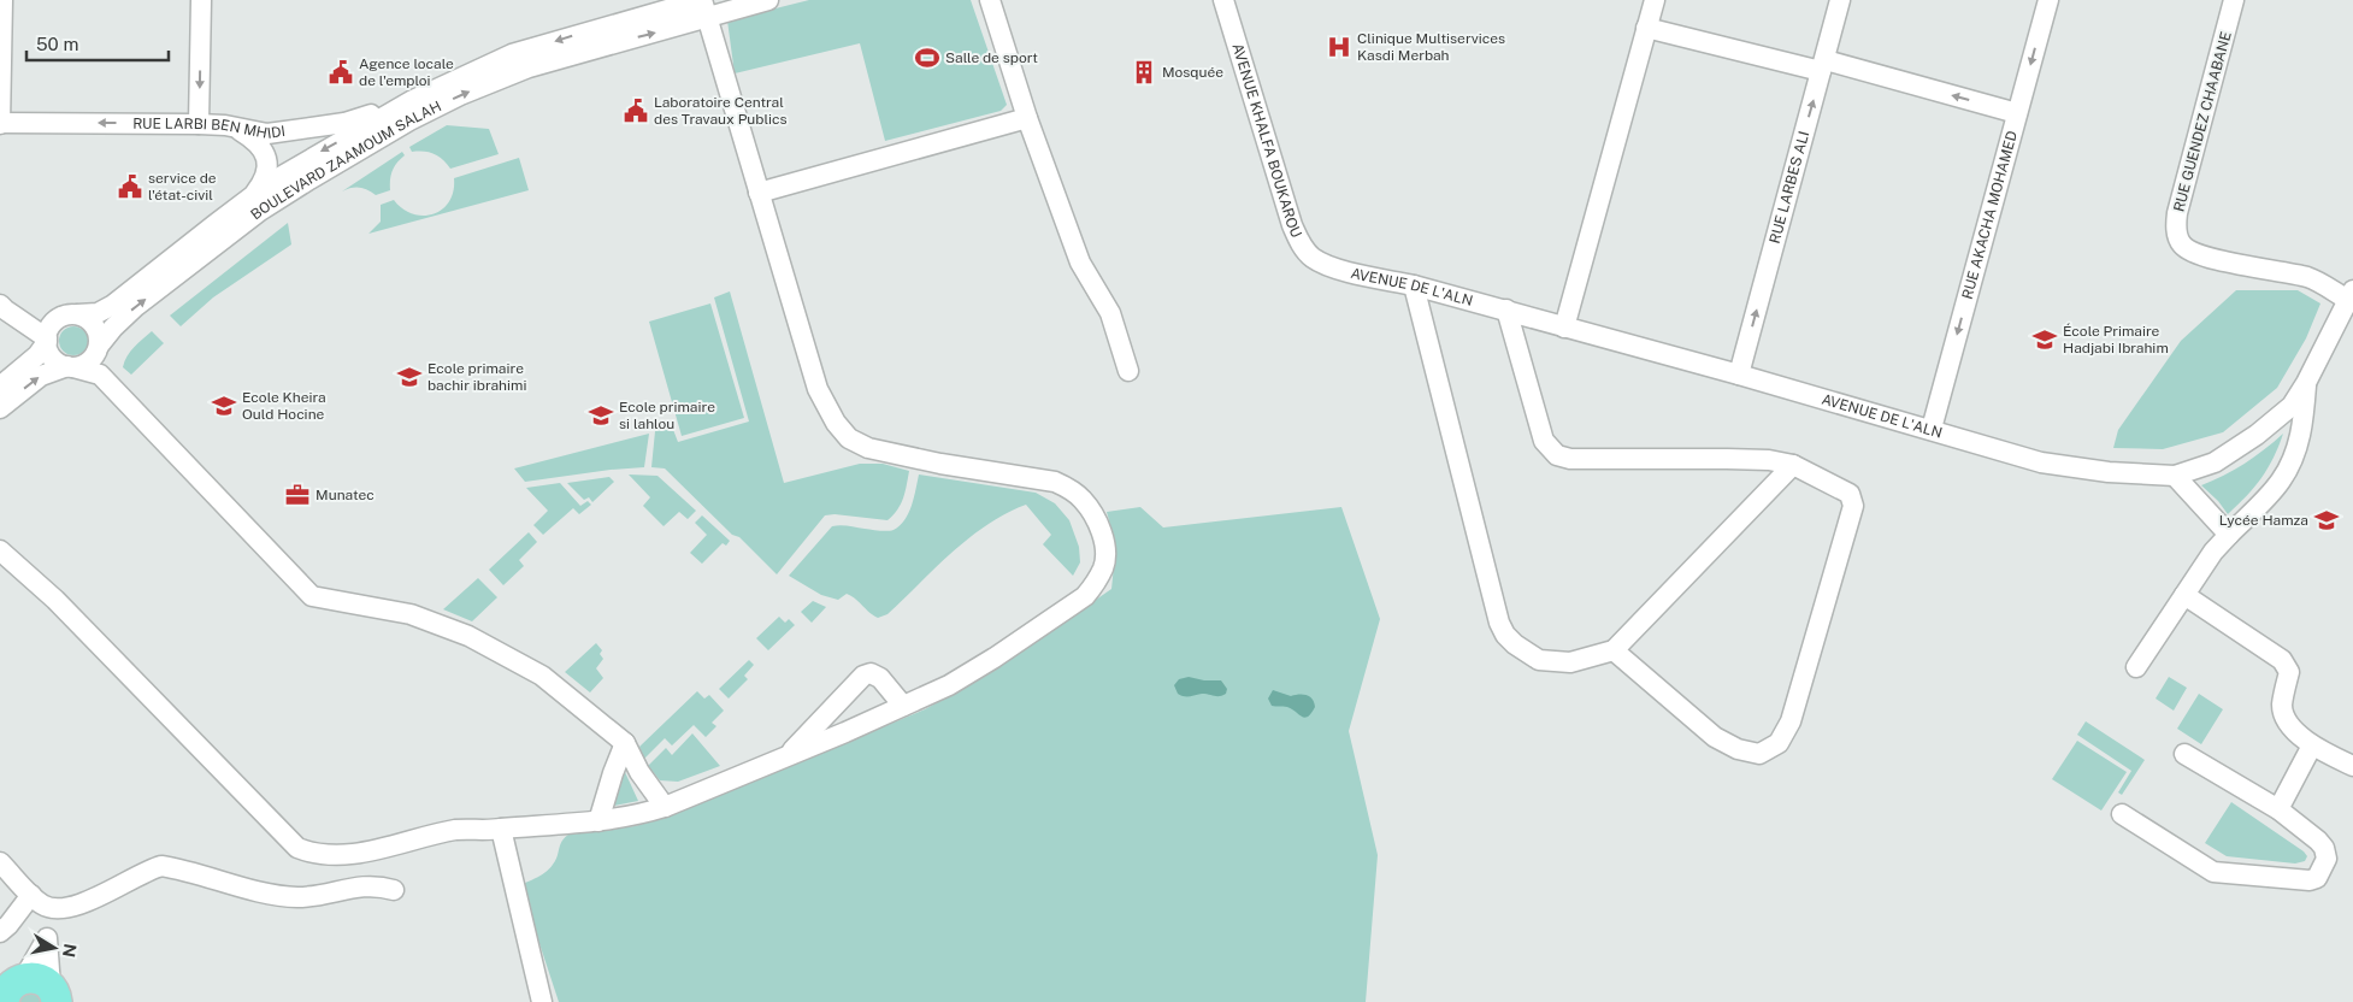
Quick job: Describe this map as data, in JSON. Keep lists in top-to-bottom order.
{
  "streets": {
    "street": [
      "RUE GUENDEZ CHAABANE",
      "RUE LARBI BEN MHIDI",
      "AVENUE KHALFA BOUKAROU",
      "BOULEVARD ZAAMOUM SALAH",
      "RUE LARBES ALI",
      "RUE AKACHA MOHAMED",
      "AVENUE DE L'ALN"
    ]
  },
  "crossings": [
    ["RUE GUENDEZ CHAABANE", "AVENUE DE L'ALN"],
    ["RUE LARBI BEN MHIDI", "BOULEVARD ZAAMOUM SALAH"],
    ["AVENUE KHALFA BOUKAROU", "AVENUE DE L'ALN"],
    ["RUE LARBES ALI", "AVENUE DE L'ALN"],
    ["RUE AKACHA MOHAMED", "AVENUE DE L'ALN"]
  ],
  "one_way": ["RUE LARBI BEN MHIDI", "RUE LARBES ALI", "RUE AKACHA MOHAMED"],
  "places": {
    "hospital": ["Clinique Multiservices Kasdi Merbah"],
    "sports": ["Salle de sport"],
    "public building": ["Agence locale de l'emploi", "Laboratoire Central des Travaux Publics", "service de l'état-civil"],
    "building": ["Mosquée"],
    "school or university": [
      "École Primaire Hadjabi Ibrahim",
      "Ecole primaire bachir ibrahimi",
      "Ecole Kheira Ould Hocine",
      "Ecole primaire si lahlou",
      "Lycée Hamza"
    ],
    "office": ["Munatec"]
  },
  "scale_bar": "50 m",
  "north": "right"
}
